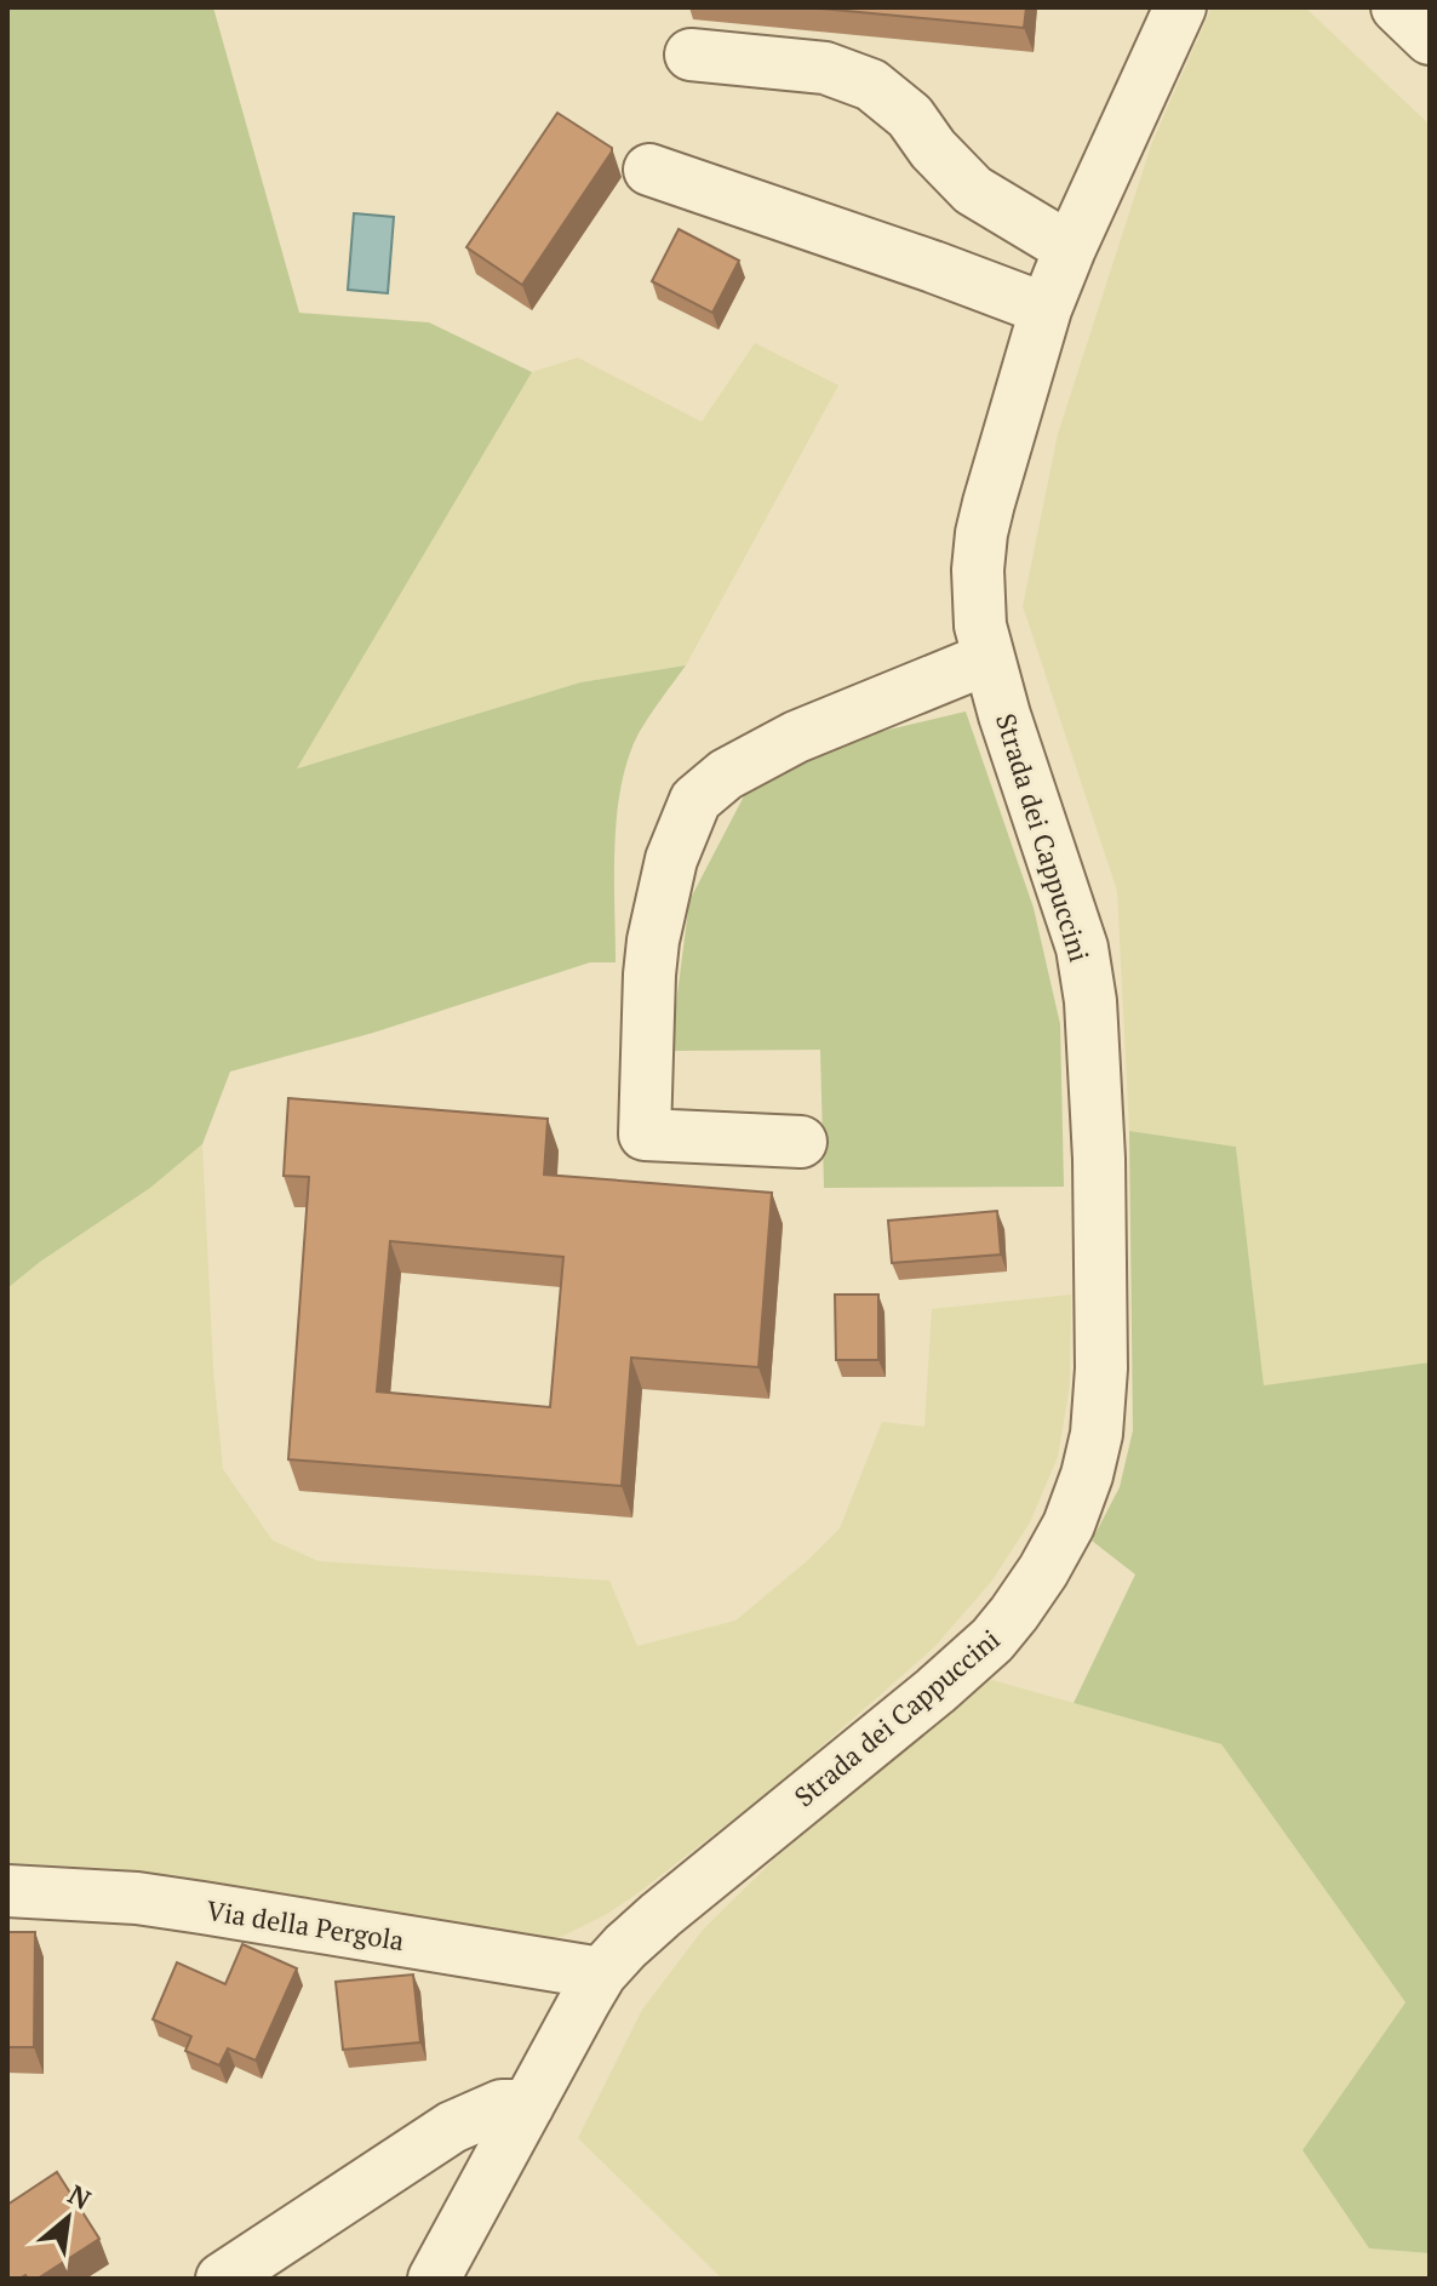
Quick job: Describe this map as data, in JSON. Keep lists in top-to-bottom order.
{
  "streets": {
    "street": ["Strada dei Cappuccini", "Via della Pergola"]
  },
  "crossings": [
    ["Strada dei Cappuccini", "Via della Pergola"]
  ],
  "north": "top right"
}
